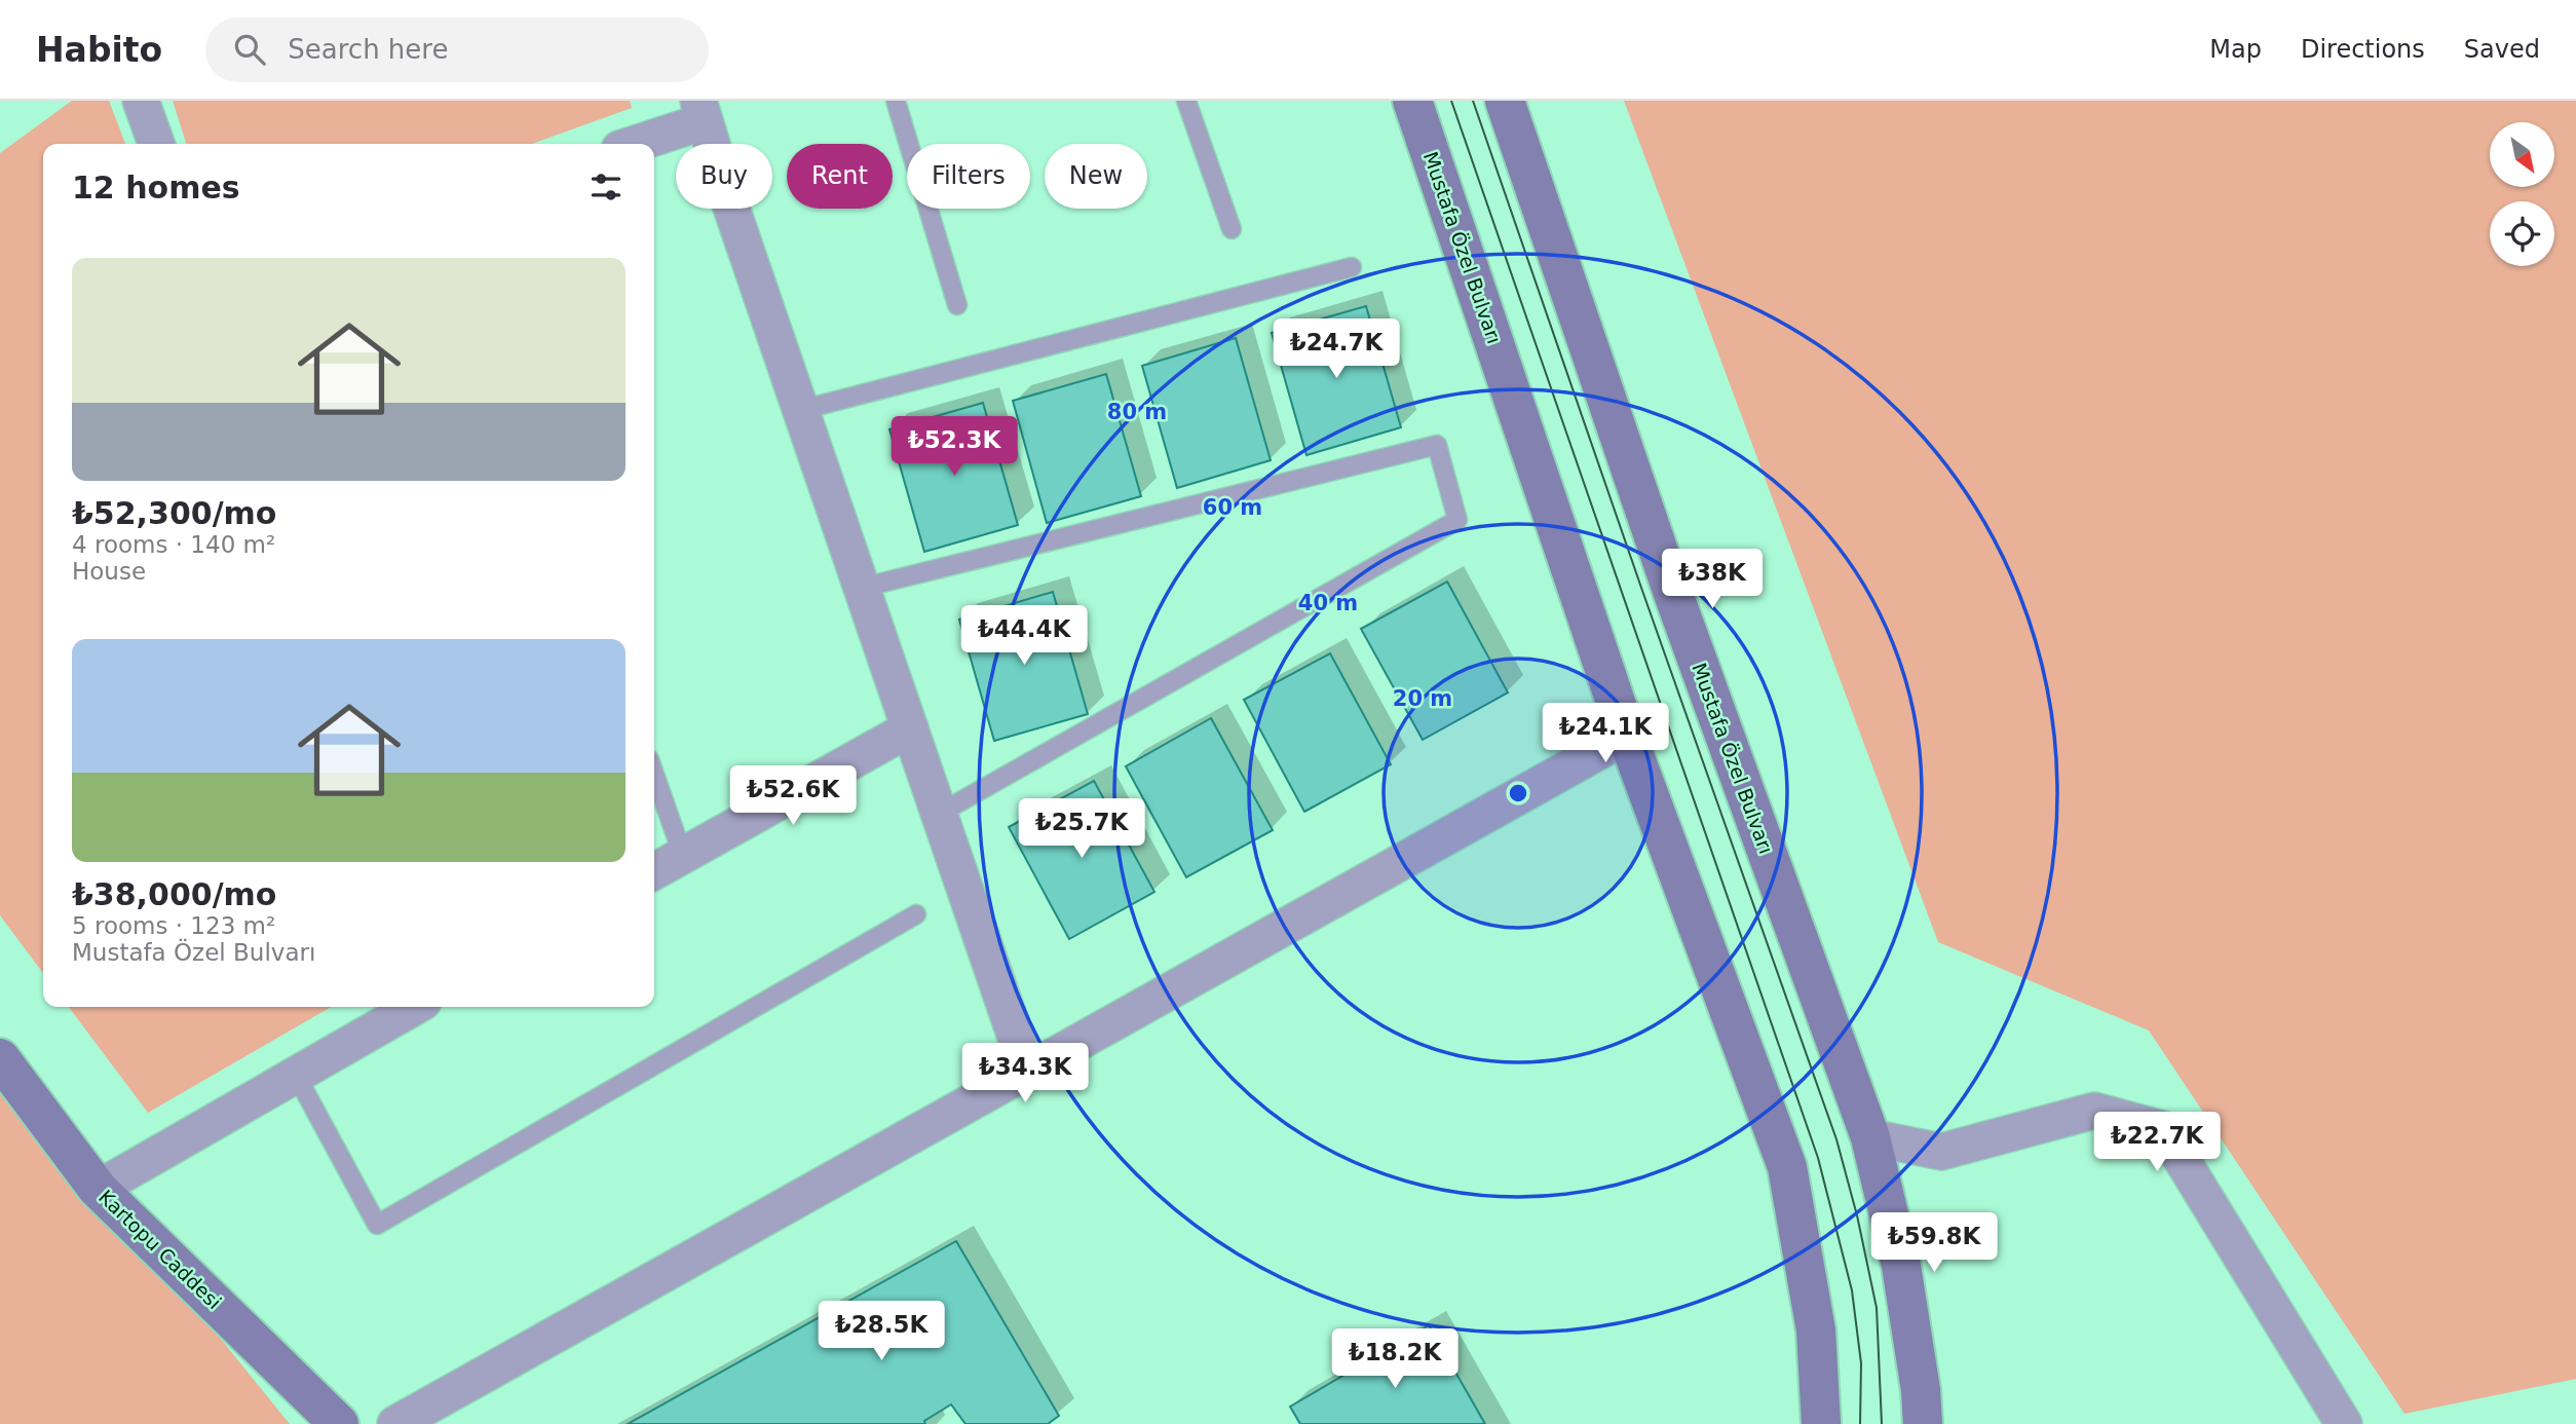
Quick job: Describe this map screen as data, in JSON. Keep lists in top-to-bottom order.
{
  "streets": {
    "main road": ["Mustafa Özel Bulvarı", "Kartopu Caddesi"]
  },
  "north": "bottom right",
  "page": {
    "header": "Habito",
    "search": "Search here",
    "nav": ["Map", "Directions", "Saved"],
    "chip": [
      "Buy",
      "Rent",
      "Filters",
      "New"
    ],
    "heading": "12 homes",
    "list": [
      {
        "name": "₺52,300/mo",
        "note": "4 rooms · 140 m² · House"
      },
      {
        "name": "₺38,000/mo",
        "note": "5 rooms · 123 m² · Mustafa Özel Bulvarı"
      }
    ],
    "price": [
      "₺24.7K",
      "₺52.3K",
      "₺38K",
      "₺44.4K",
      "₺24.1K",
      "₺52.6K",
      "₺25.7K",
      "₺34.3K",
      "₺22.7K",
      "₺59.8K",
      "₺28.5K",
      "₺18.2K"
    ]
  },
  "rings": [
    "80 m",
    "60 m",
    "40 m",
    "20 m"
  ]
}
